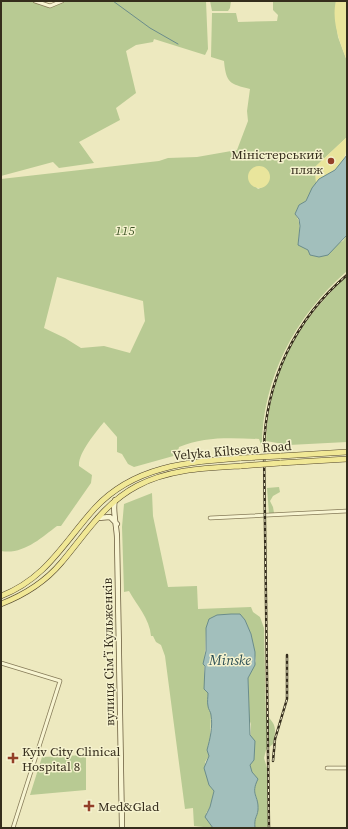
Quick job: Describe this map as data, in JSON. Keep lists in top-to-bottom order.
{
  "streets": {
    "main road": ["Velyka Kiltseva Road", "вулиця Сімʼї Кульженків"]
  },
  "crossings": [
    ["Velyka Kiltseva Road", "вулиця Сімʼї Кульженків"]
  ],
  "water": ["Minske"],
  "parks": ["115"],
  "places": {
    "other": ["Міністерський пляж"],
    "health": ["Kyiv City Clinical Hospital 8", "Med&Glad"]
  }
}
